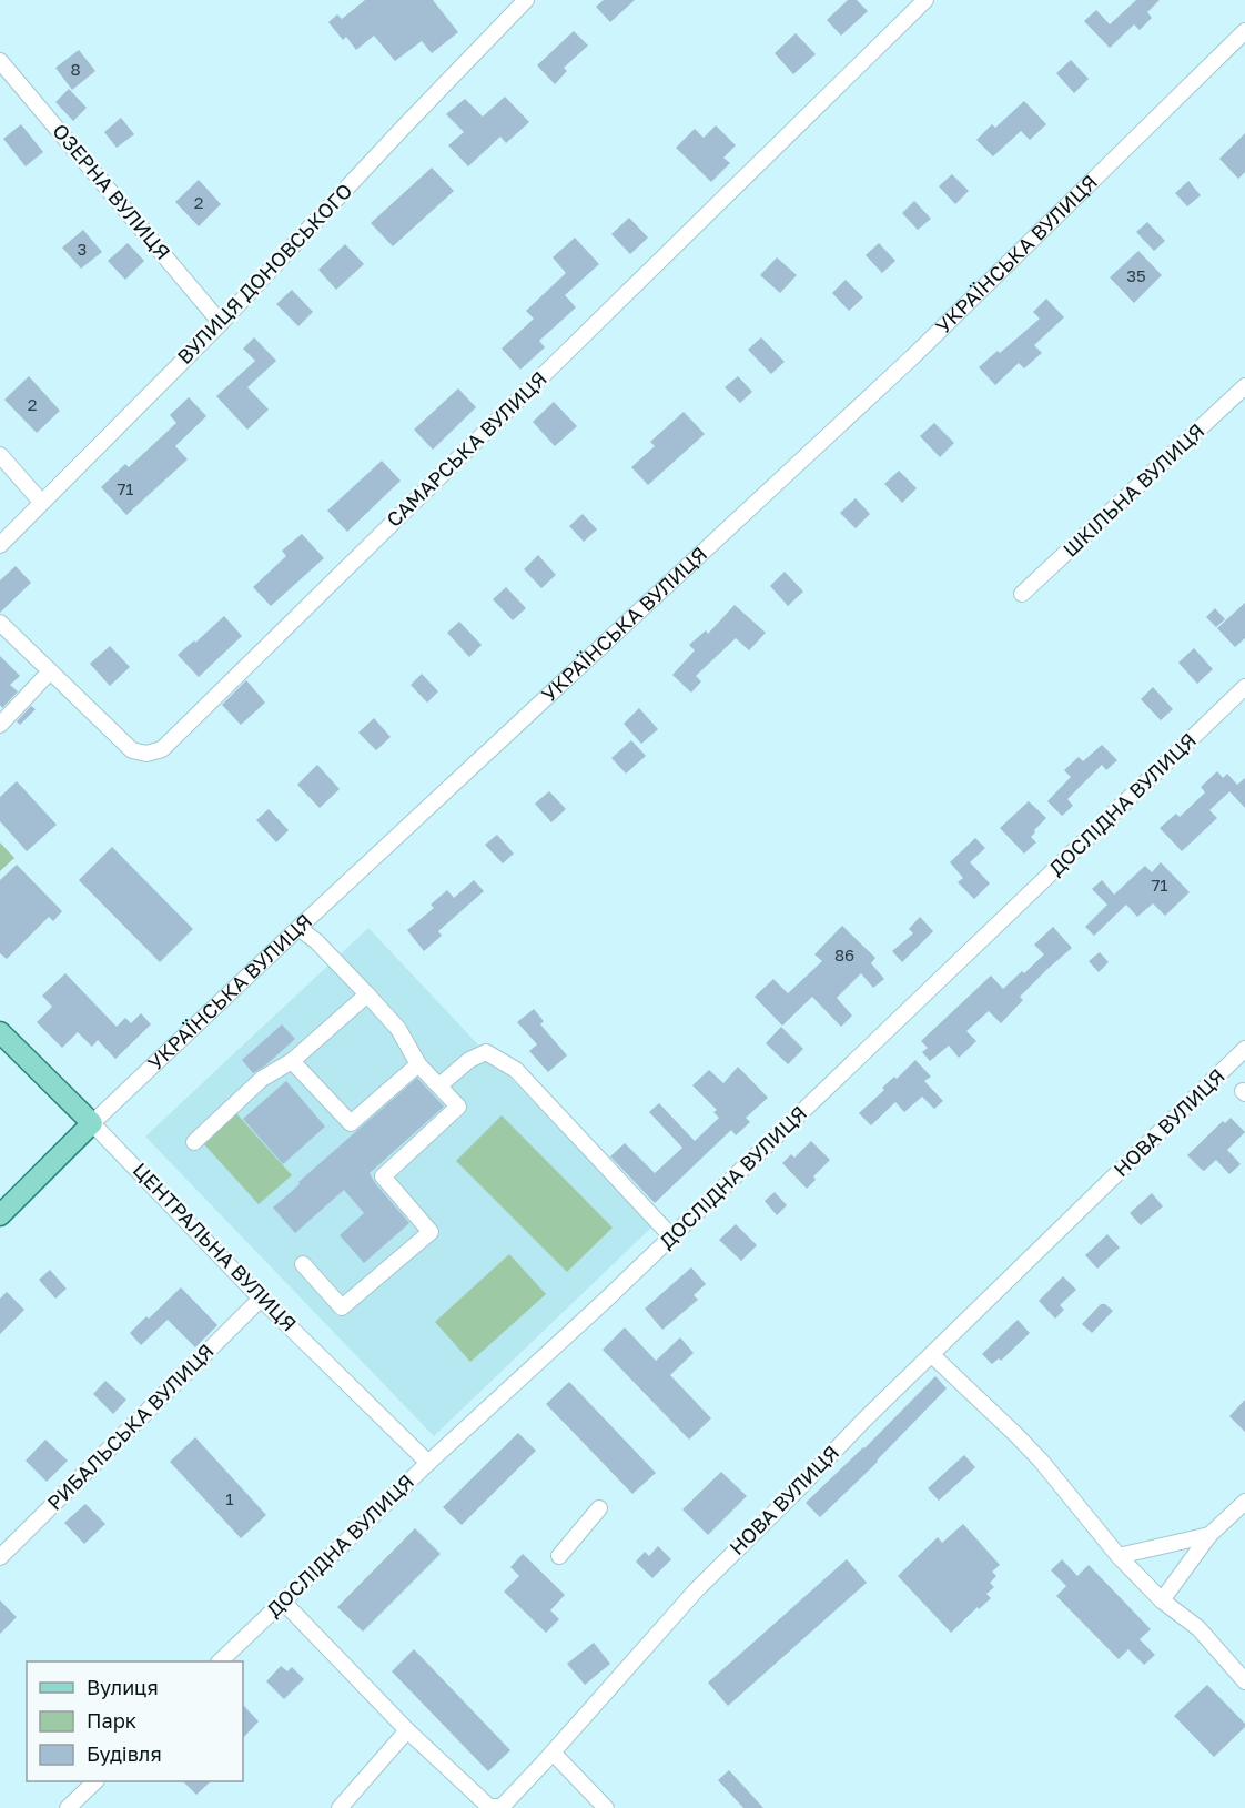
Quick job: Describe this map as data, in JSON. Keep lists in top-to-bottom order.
{
  "streets": {
    "main road": ["УКРАЇНСЬКА ВУЛИЦЯ", "ЦЕНТРАЛЬНА ВУЛИЦЯ"],
    "street": [
      "ОЗЕРНА ВУЛИЦЯ",
      "ВУЛИЦЯ ДОНОВСЬКОГО",
      "САМАРСЬКА ВУЛИЦЯ",
      "ШКІЛЬНА ВУЛИЦЯ",
      "ДОСЛІДНА ВУЛИЦЯ",
      "НОВА ВУЛИЦЯ",
      "РИБАЛЬСЬКА ВУЛИЦЯ"
    ]
  },
  "crossings": [
    ["ОЗЕРНА ВУЛИЦЯ", "ВУЛИЦЯ ДОНОВСЬКОГО"],
    ["УКРАЇНСЬКА ВУЛИЦЯ", "ЦЕНТРАЛЬНА ВУЛИЦЯ"],
    ["ДОСЛІДНА ВУЛИЦЯ", "НОВА ВУЛИЦЯ"],
    ["ДОСЛІДНА ВУЛИЦЯ", "ЦЕНТРАЛЬНА ВУЛИЦЯ"],
    ["ЦЕНТРАЛЬНА ВУЛИЦЯ", "РИБАЛЬСЬКА ВУЛИЦЯ"]
  ],
  "house_numbers": [
    "8",
    "2",
    "3",
    "35",
    "2",
    "71",
    "71",
    "86",
    "1"
  ],
  "legend": ["Вулиця", "Парк", "Будівля"]
}
